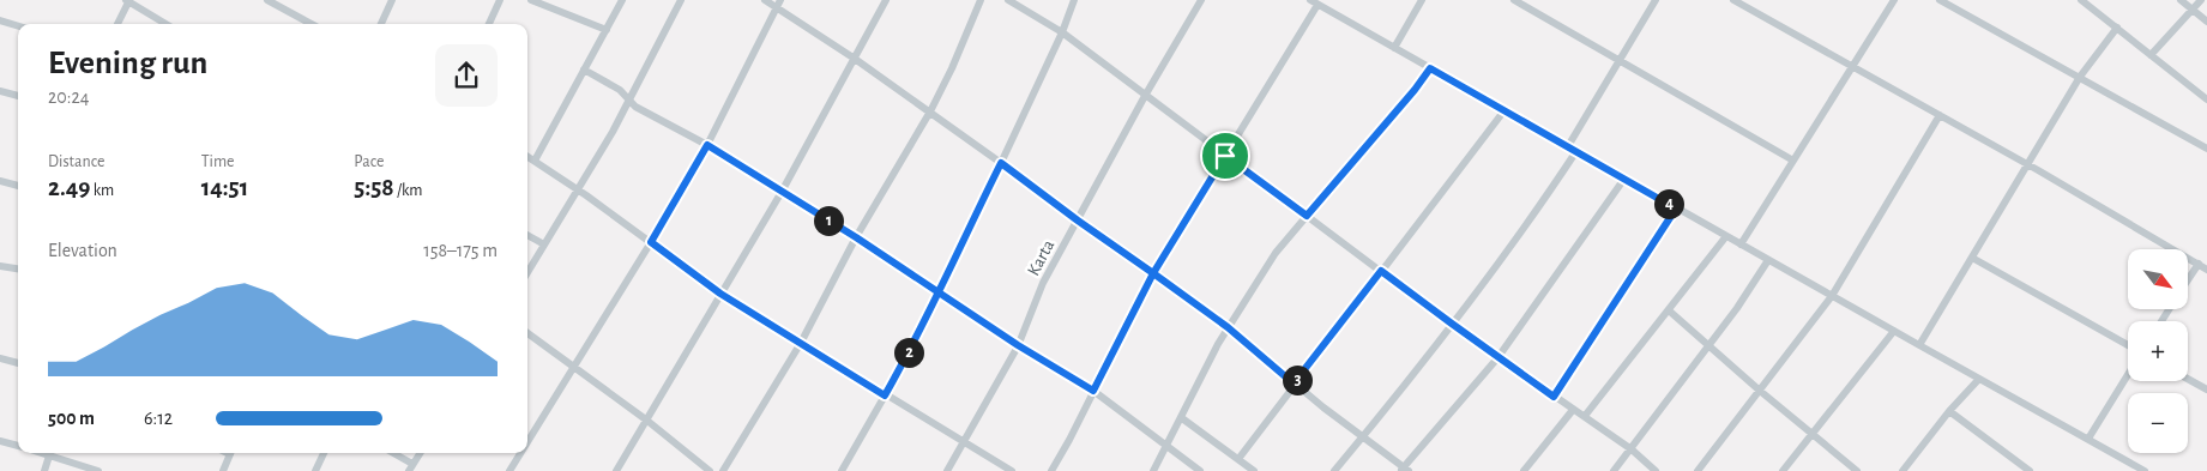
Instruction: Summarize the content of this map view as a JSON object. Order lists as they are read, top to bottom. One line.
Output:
{"streets":{"street":["Karta"]},"north":"bottom right","page":{"heading":["Evening run","20:24"],"stats":[["Distance","2.49 km"],["Time","14:51"],["Pace","5:58 /km"]],"pins":["4","1","2","3"],"chart":["Elevation","158–175 m"],"map_buttons":["+","−"],"list":[{"name":"500 m","note":"6:12"}]}}
